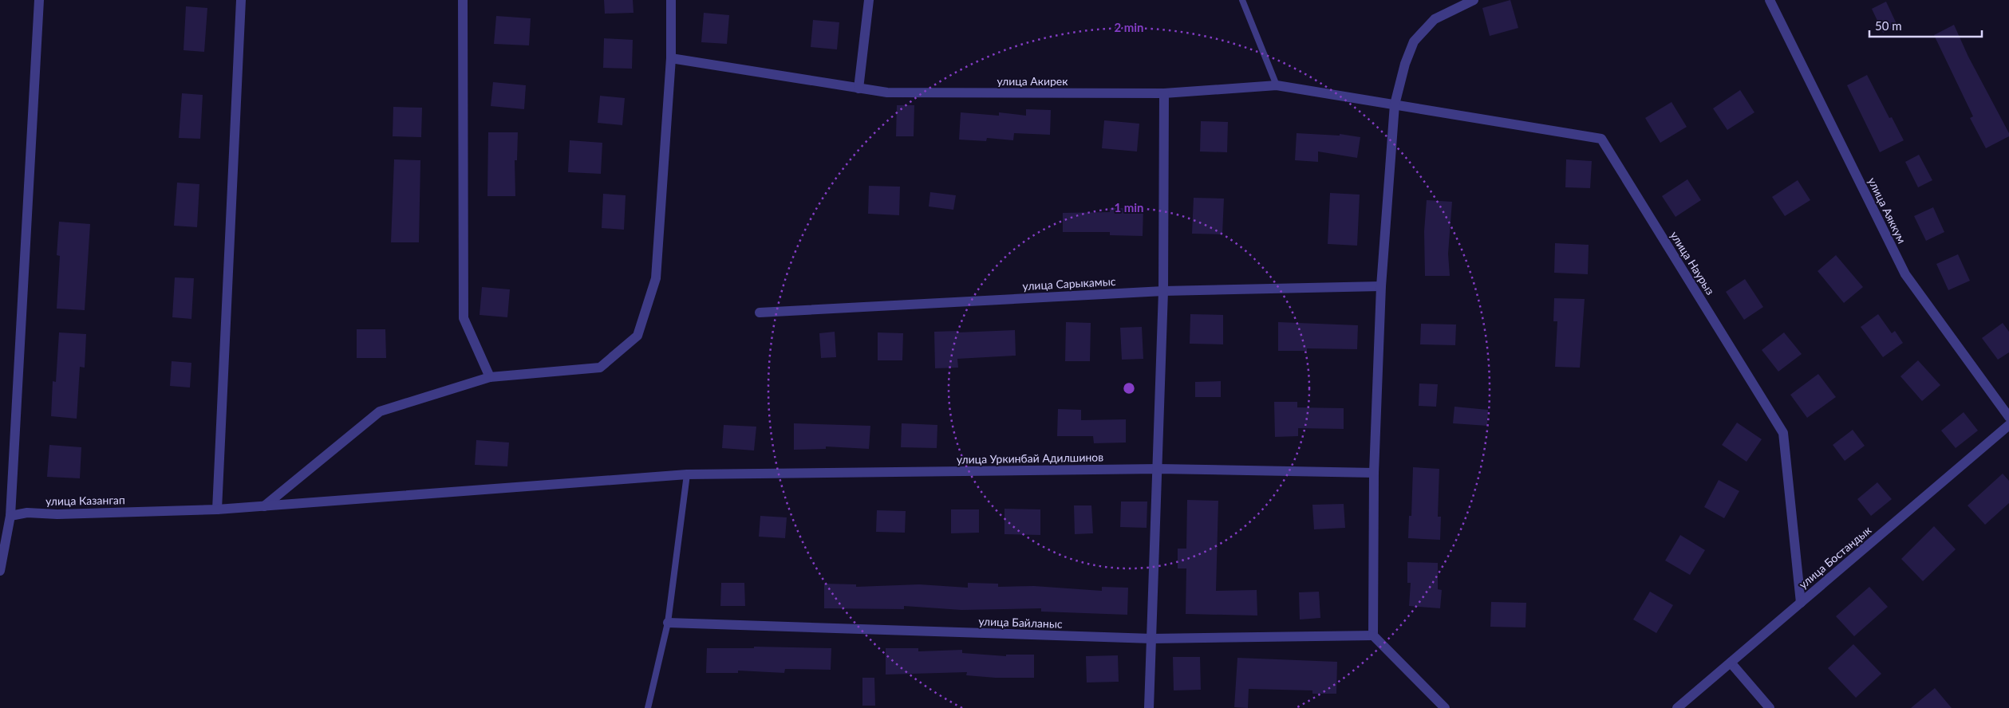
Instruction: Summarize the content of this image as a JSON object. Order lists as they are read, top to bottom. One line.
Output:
{"streets":{"street":["улица Акирек","улица Аяккум","улица Наурыз","улица Сарыкамыс","улица Уркинбай Адилшинов","улица Казангап","улица Бостандык","улица Байланыс"]},"crossings":[["улица Акирек","улица Наурыз"],["улица Наурыз","улица Бостандык"],["улица Уркинбай Адилшинов","улица Казангап"]],"scale_bar":"50 m","rings":["2 min","1 min"]}
